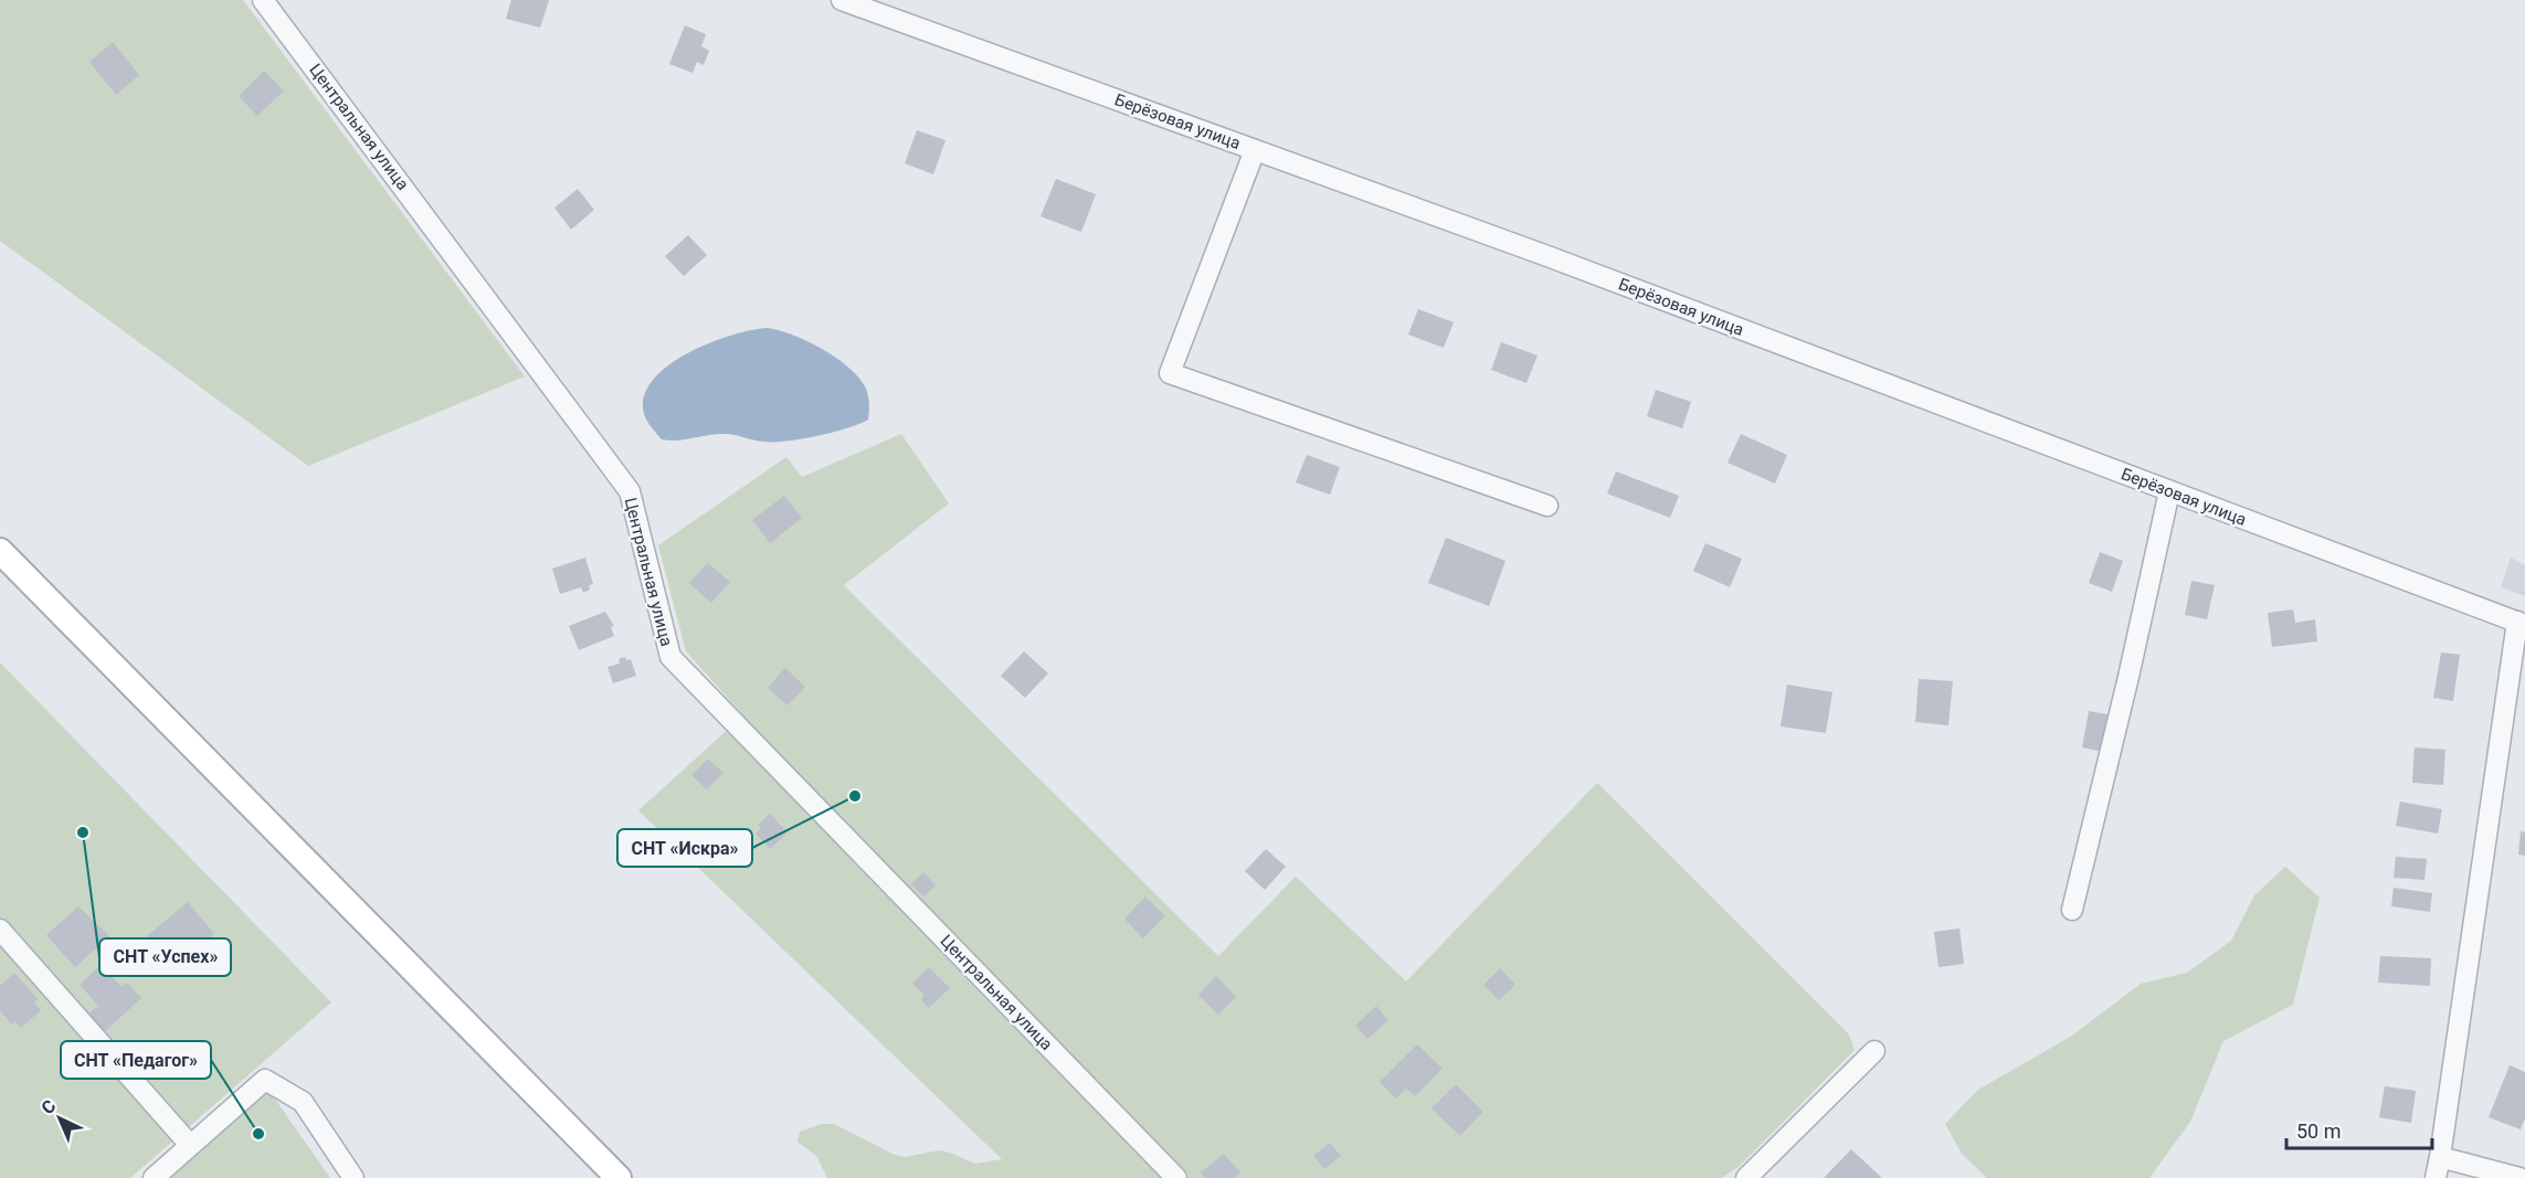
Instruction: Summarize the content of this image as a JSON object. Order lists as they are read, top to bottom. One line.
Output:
{"streets":{"street":["Берёзовая улица","Центральная улица"]},"places":["СНТ «Искра»","СНТ «Успех»","СНТ «Педагог»"],"scale_bar":"50 m","north":"top left"}
